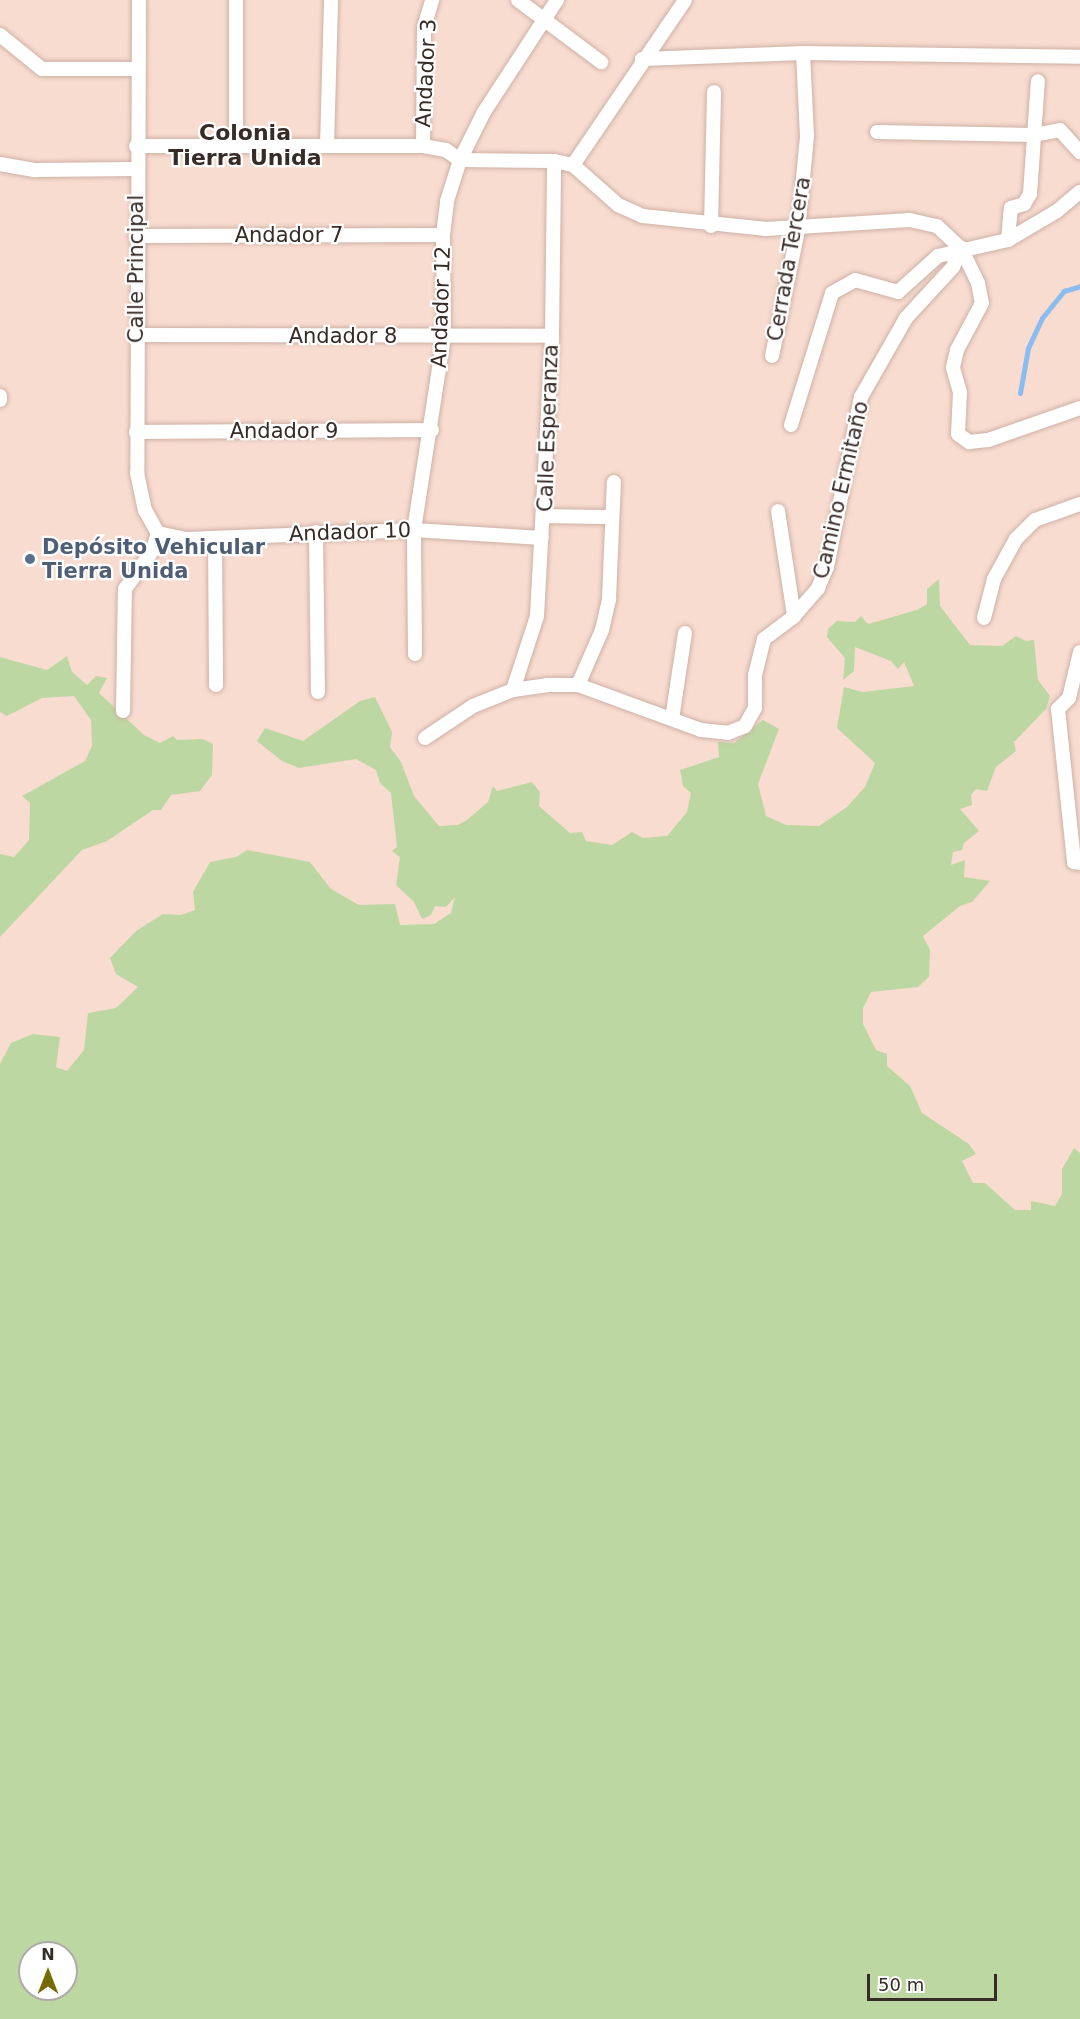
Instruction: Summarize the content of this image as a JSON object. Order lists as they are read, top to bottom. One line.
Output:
{"streets":{"street":["Andador 3","Andador 7","Cerrada Tercera","Calle Principal","Andador 12","Andador 8","Calle Esperanza","Andador 9","Camino Ermitaño","Andador 10"]},"crossings":[["Andador 7","Calle Principal"],["Andador 7","Andador 12"],["Cerrada Tercera","Camino Ermitaño"],["Calle Principal","Andador 8"],["Calle Principal","Andador 9"],["Calle Principal","Andador 10"],["Andador 12","Andador 8"],["Andador 12","Andador 9"],["Andador 12","Andador 10"],["Andador 8","Calle Esperanza"],["Calle Esperanza","Andador 10"]],"districts":["Colonia Tierra Unida"],"places":["Depósito Vehicular Tierra Unida"],"scale_bar":"50 m","north":"top"}
